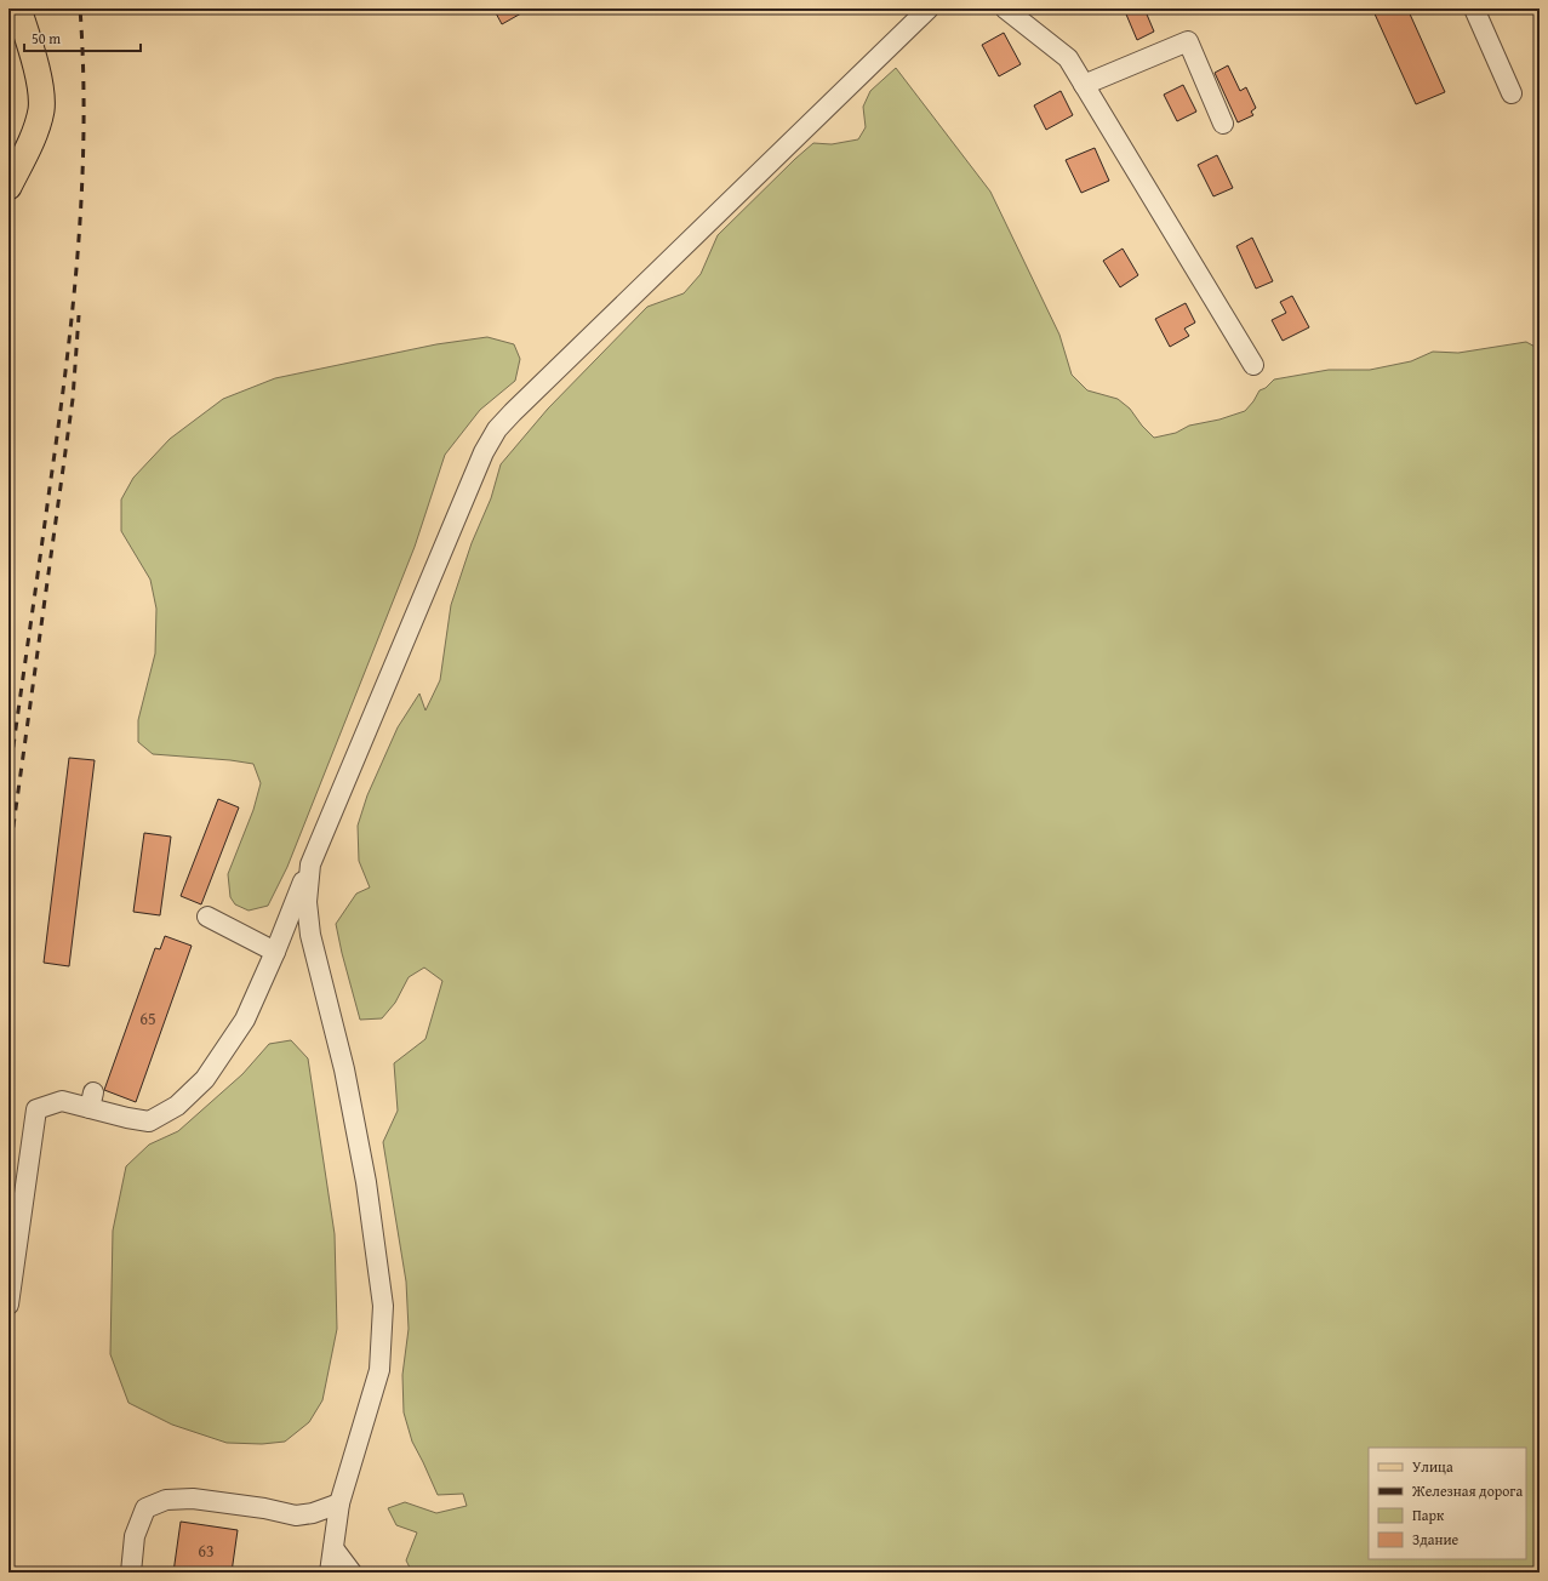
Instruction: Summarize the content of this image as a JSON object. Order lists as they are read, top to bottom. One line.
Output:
{"house_numbers":["65","63"],"legend":["Улица","Железная дорога","Парк","Здание"],"scale_bar":"50 m"}
